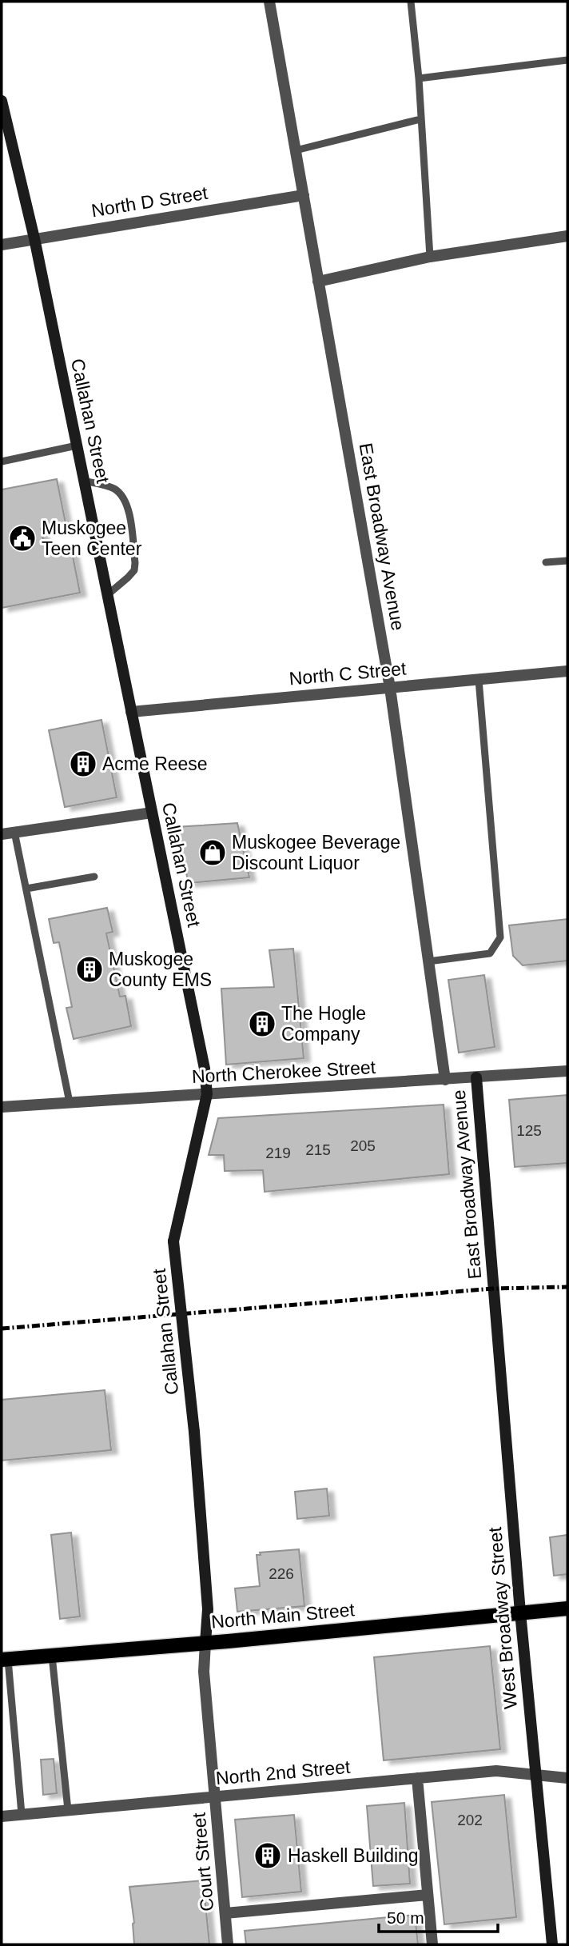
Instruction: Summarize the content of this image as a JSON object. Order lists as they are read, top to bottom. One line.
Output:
{"streets":{"main road":["North Main Street"],"street":["North D Street","Callahan Street","East Broadway Avenue","North C Street","North Cherokee Street","West Broadway Street","North 2nd Street","Court Street"]},"crossings":[["North D Street","Callahan Street"],["North D Street","East Broadway Avenue"],["Callahan Street","North C Street"],["Callahan Street","North Cherokee Street"],["Callahan Street","North Main Street"],["Callahan Street","Court Street"],["East Broadway Avenue","North C Street"],["East Broadway Avenue","North Cherokee Street"],["East Broadway Avenue","West Broadway Street"],["North Main Street","West Broadway Street"],["North Main Street","Court Street"],["West Broadway Street","North 2nd Street"],["North 2nd Street","Court Street"]],"places":{"public building":["Muskogee Teen Center"],"building":["Acme Reese","Muskogee County EMS","The Hogle Company","Haskell Building"],"shop":["Muskogee Beverage Discount Liquor"]},"house_numbers":["125","205","215","219","226","202"],"scale_bar":"50 m"}
